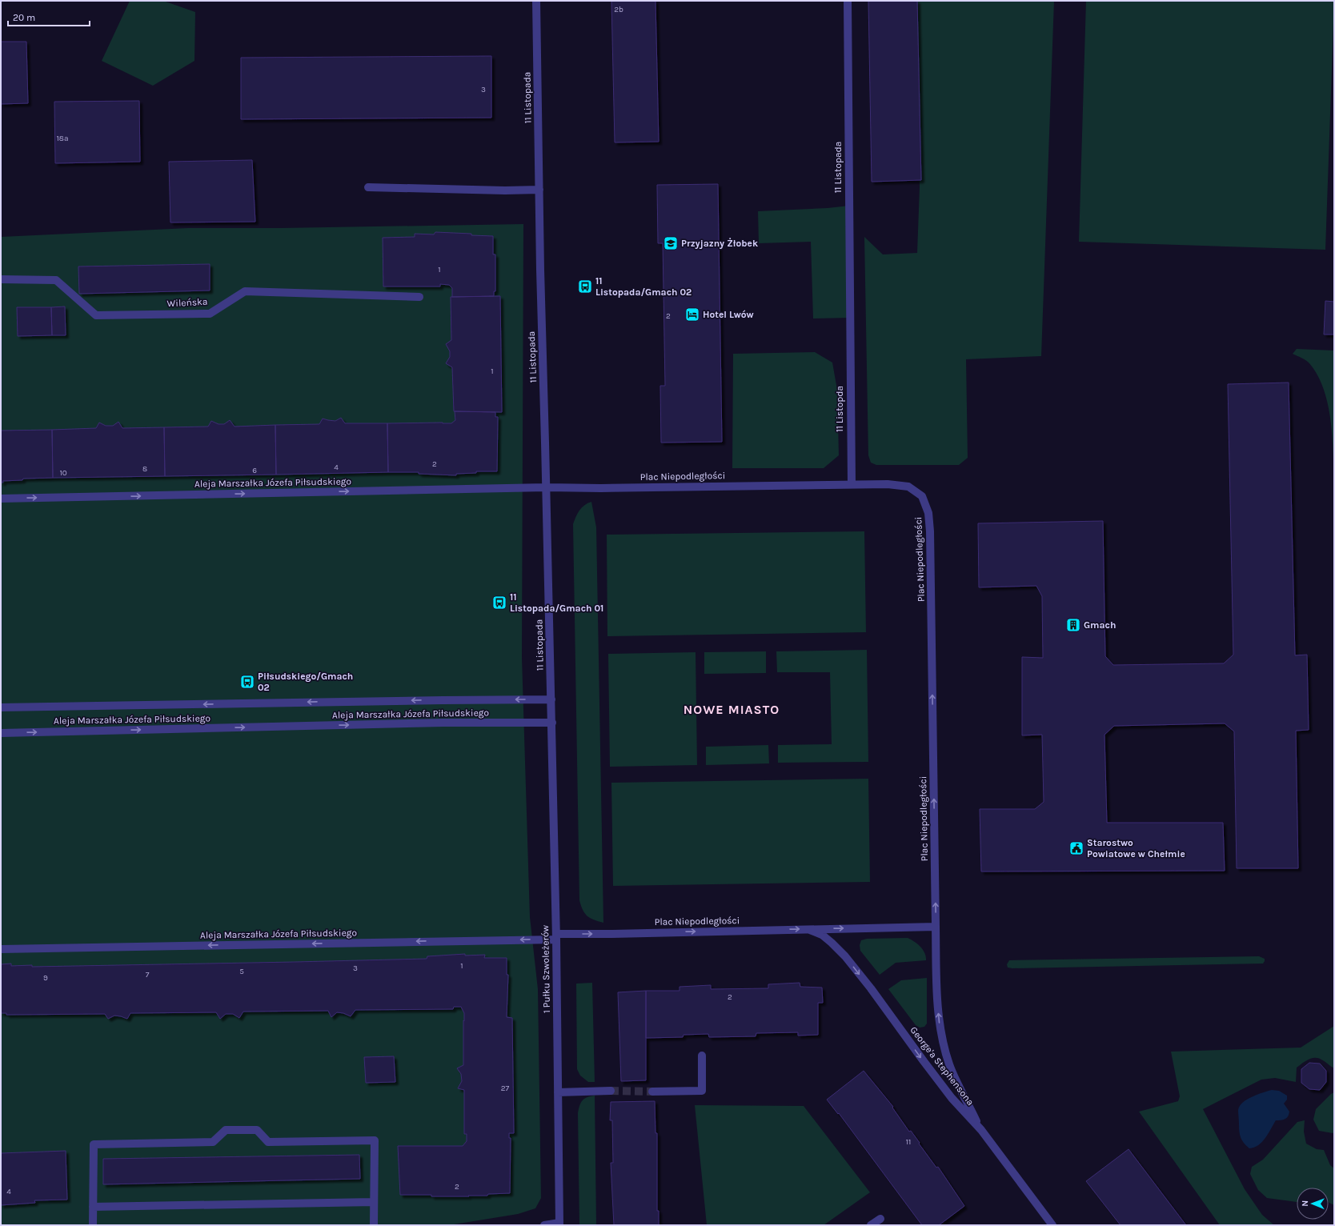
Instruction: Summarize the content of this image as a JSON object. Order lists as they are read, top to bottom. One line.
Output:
{"streets":{"street":["11 Listopada","Wileńska","11 Listopda","Plac Niepodległości","Aleja Marszałka Józefa Piłsudskiego","1 Pułku Szwoleżerów","George'a Stephensona"]},"crossings":[["11 Listopada","11 Listopda"],["11 Listopada","Plac Niepodległości"],["11 Listopada","Aleja Marszałka Józefa Piłsudskiego"],["11 Listopada","1 Pułku Szwoleżerów"],["11 Listopda","Plac Niepodległości"],["Plac Niepodległości","Aleja Marszałka Józefa Piłsudskiego"],["Plac Niepodległości","1 Pułku Szwoleżerów"],["Plac Niepodległości","George'a Stephensona"],["Aleja Marszałka Józefa Piłsudskiego","1 Pułku Szwoleżerów"]],"one_way":["George'a Stephensona"],"districts":["NOWE MIASTO"],"places":{"school or university":["Przyjazny Żłobek"],"bus stop":["11 Listopada/Gmach 02","11 Listopada/Gmach 01","Piłsudskiego/Gmach 02"],"hotel":["Hotel Lwów"],"building":["Gmach"],"public building":["Starostwo Powiatowe w Chełmie"]},"house_numbers":["2b","3","18a","1","2","1","2","4","8","6","10","1","3","5","7","9","2","27","11","2","4"],"scale_bar":"20 m","north":"left"}
